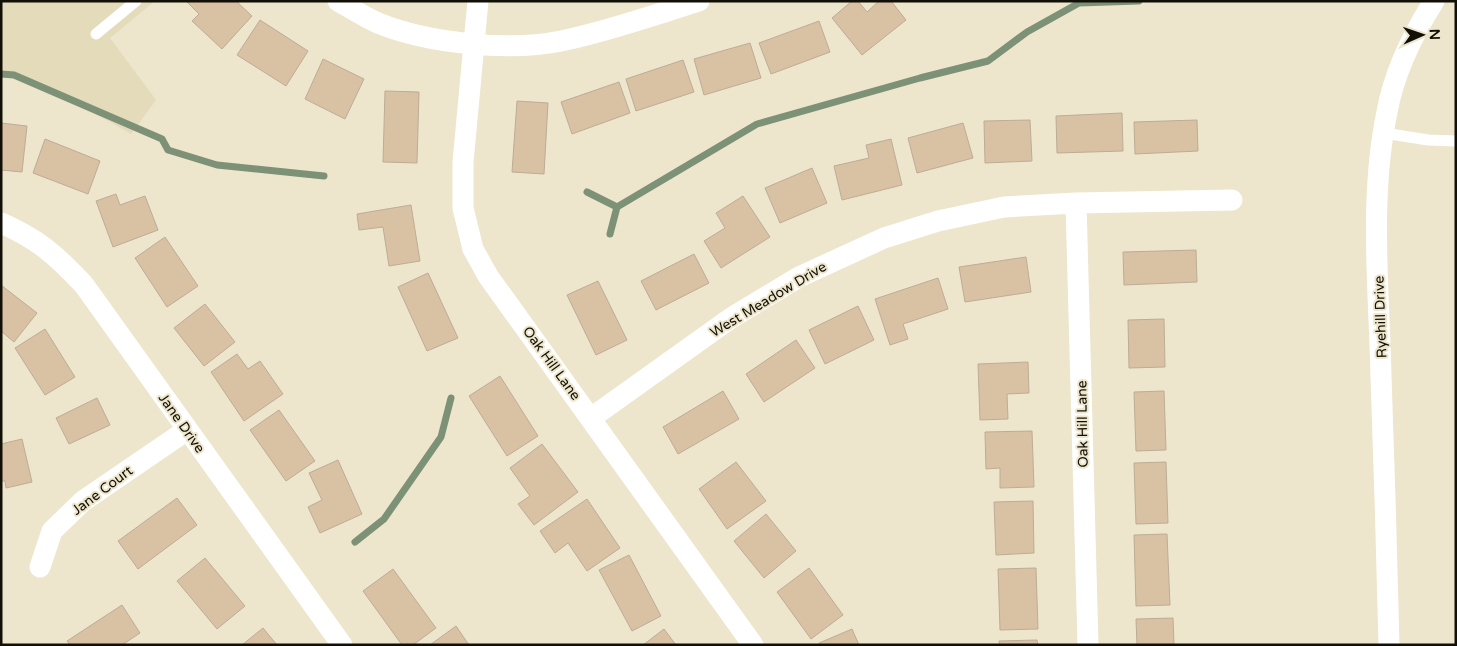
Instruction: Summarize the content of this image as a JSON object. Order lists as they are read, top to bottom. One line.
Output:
{"streets":{"street":["West Meadow Drive","Ryehill Drive","Oak Hill Lane","Jane Drive","Jane Court"]},"crossings":[["West Meadow Drive","Oak Hill Lane"],["Jane Drive","Jane Court"]],"north":"right"}
